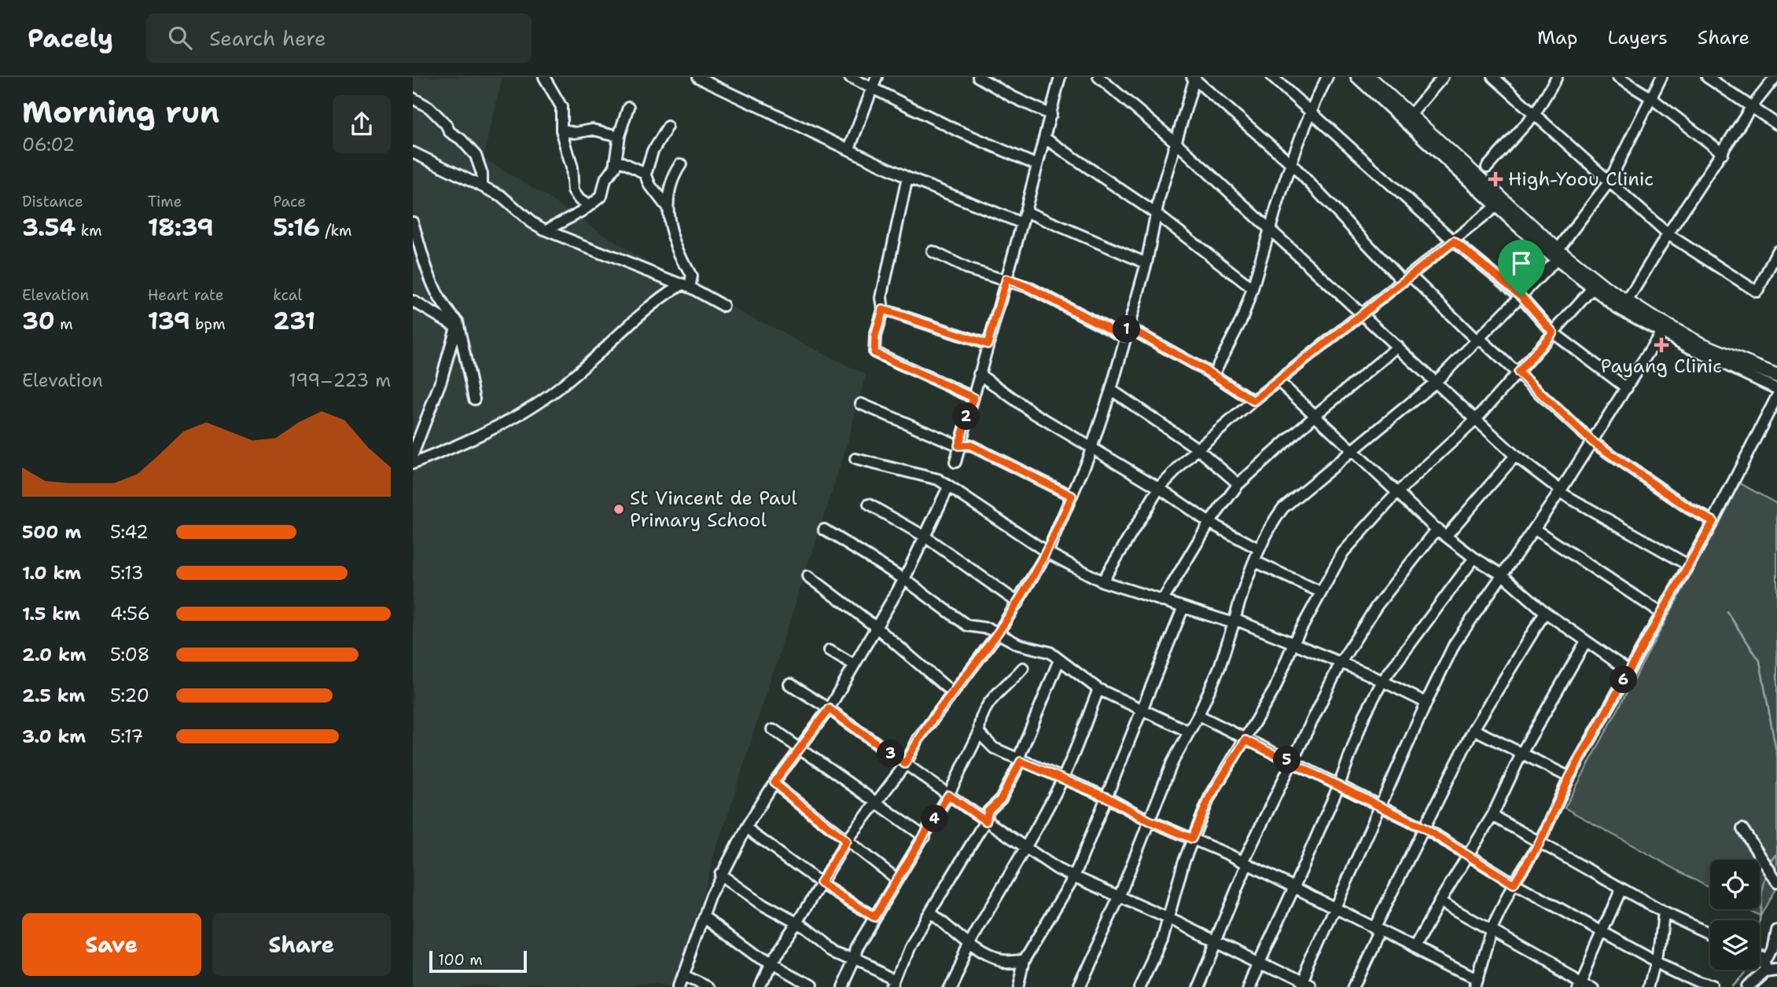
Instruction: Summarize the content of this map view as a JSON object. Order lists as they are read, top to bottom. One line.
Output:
{"places":{"health":["High-Yoou Clinic","Payang Clinic"],"other":["St Vincent de Paul Primary School"]},"scale_bar":"100 m","page":{"header":"Pacely","search":"Search here","nav":["Map","Layers","Share"],"heading":["Morning run","06:02"],"stats":[["Distance","3.54 km"],["Time","18:39"],["Pace","5:16 /km"],["Elevation","30 m"],["Heart rate","139 bpm"],["kcal","231"]],"pins":["1","2","6","3","5","4"],"chart":["Elevation","199–223 m"],"list":[{"name":"500 m","note":"5:42"},{"name":"1.0 km","note":"5:13"},{"name":"1.5 km","note":"4:56"},{"name":"2.0 km","note":"5:08"},{"name":"2.5 km","note":"5:20"},{"name":"3.0 km","note":"5:17"}],"buttons":["Save","Share"],"scale":"100 m"}}
